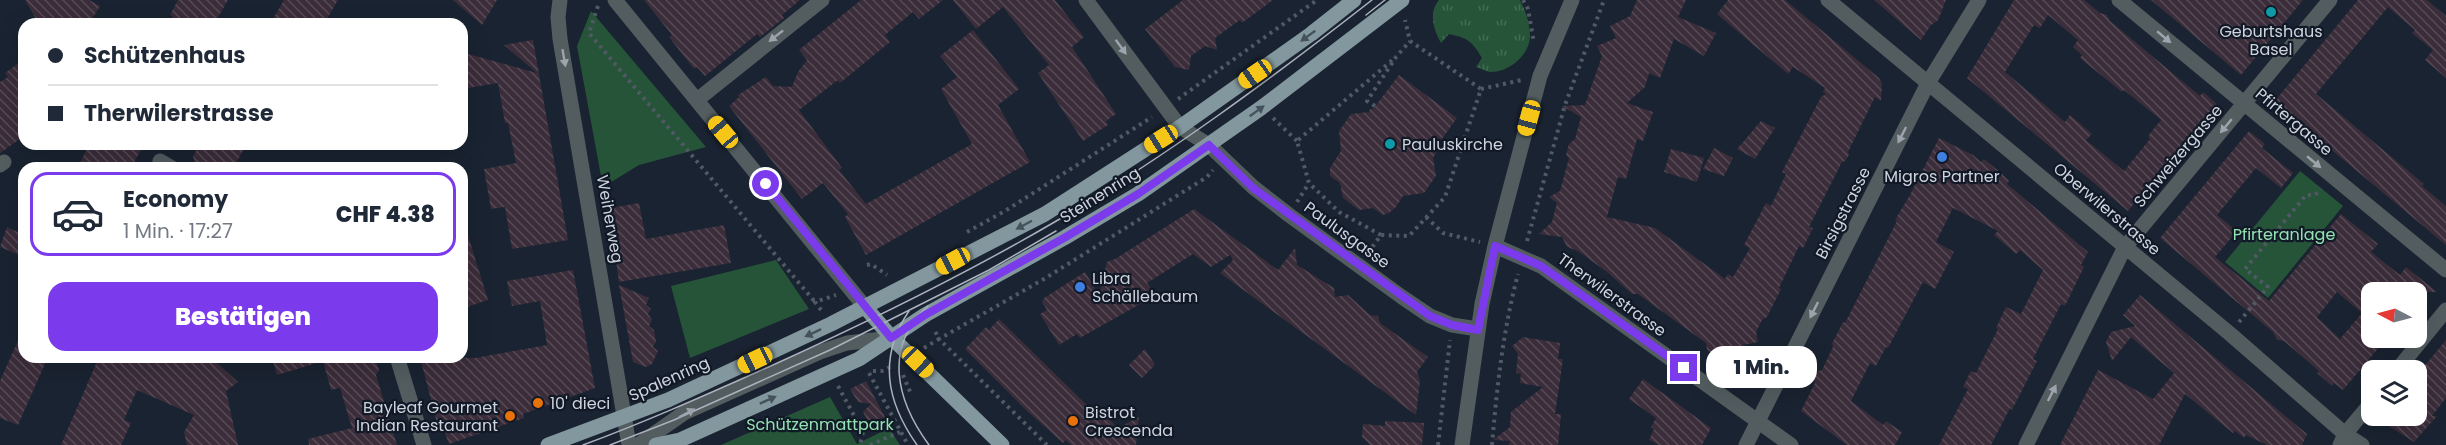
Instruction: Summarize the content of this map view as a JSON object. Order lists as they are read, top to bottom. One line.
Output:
{"streets":{"main road":["Steinenring","Spalenring"],"street":["Pfirtergasse","Schweizergasse","Oberwilerstrasse","Birsigstrasse","Weiherweg","Paulusgasse","Therwilerstrasse"]},"crossings":[["Pfirtergasse","Schweizergasse"],["Schweizergasse","Oberwilerstrasse"],["Steinenring","Paulusgasse"],["Steinenring","Spalenring"],["Oberwilerstrasse","Birsigstrasse"],["Birsigstrasse","Therwilerstrasse"],["Weiherweg","Spalenring"]],"one_way":["Pfirtergasse","Birsigstrasse","Weiherweg"],"parks":["Pfirteranlage","Schützenmattpark"],"places":["Geburtshaus Basel","Pauluskirche","Migros Partner","Libra Schällebaum","10' dieci","Bayleaf Gourmet Indian Restaurant","Bistrot Crescenda"],"north":"left","page":{"banner":["Schützenhaus","Therwilerstrasse"],"list":[{"name":"Economy","note":"1 Min. · 17:27","value":"CHF 4.38"}],"buttons":"Bestätigen","bubble":"1 Min."}}
